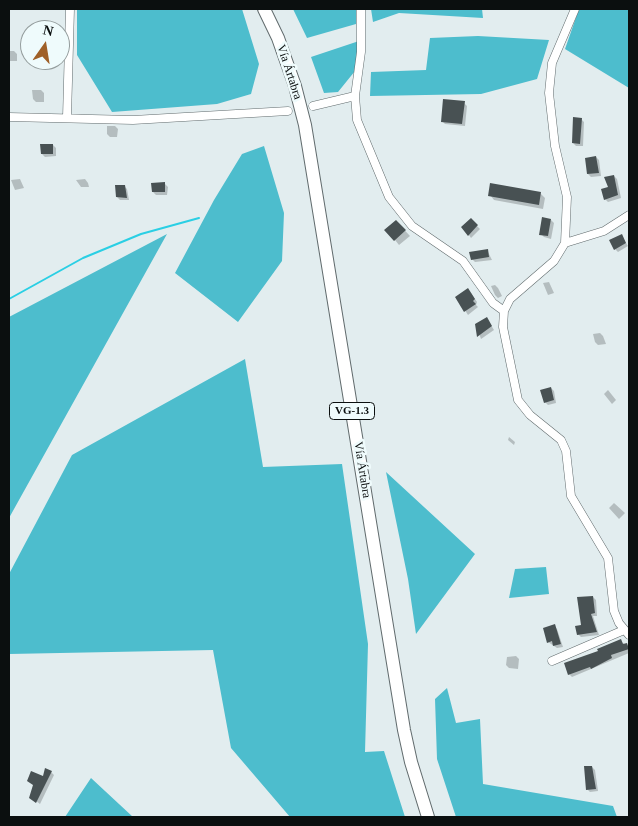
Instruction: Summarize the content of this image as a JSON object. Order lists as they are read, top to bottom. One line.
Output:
{"streets":{"highway":["Vía Ártabra","VG-1.3"]},"north":"top"}
